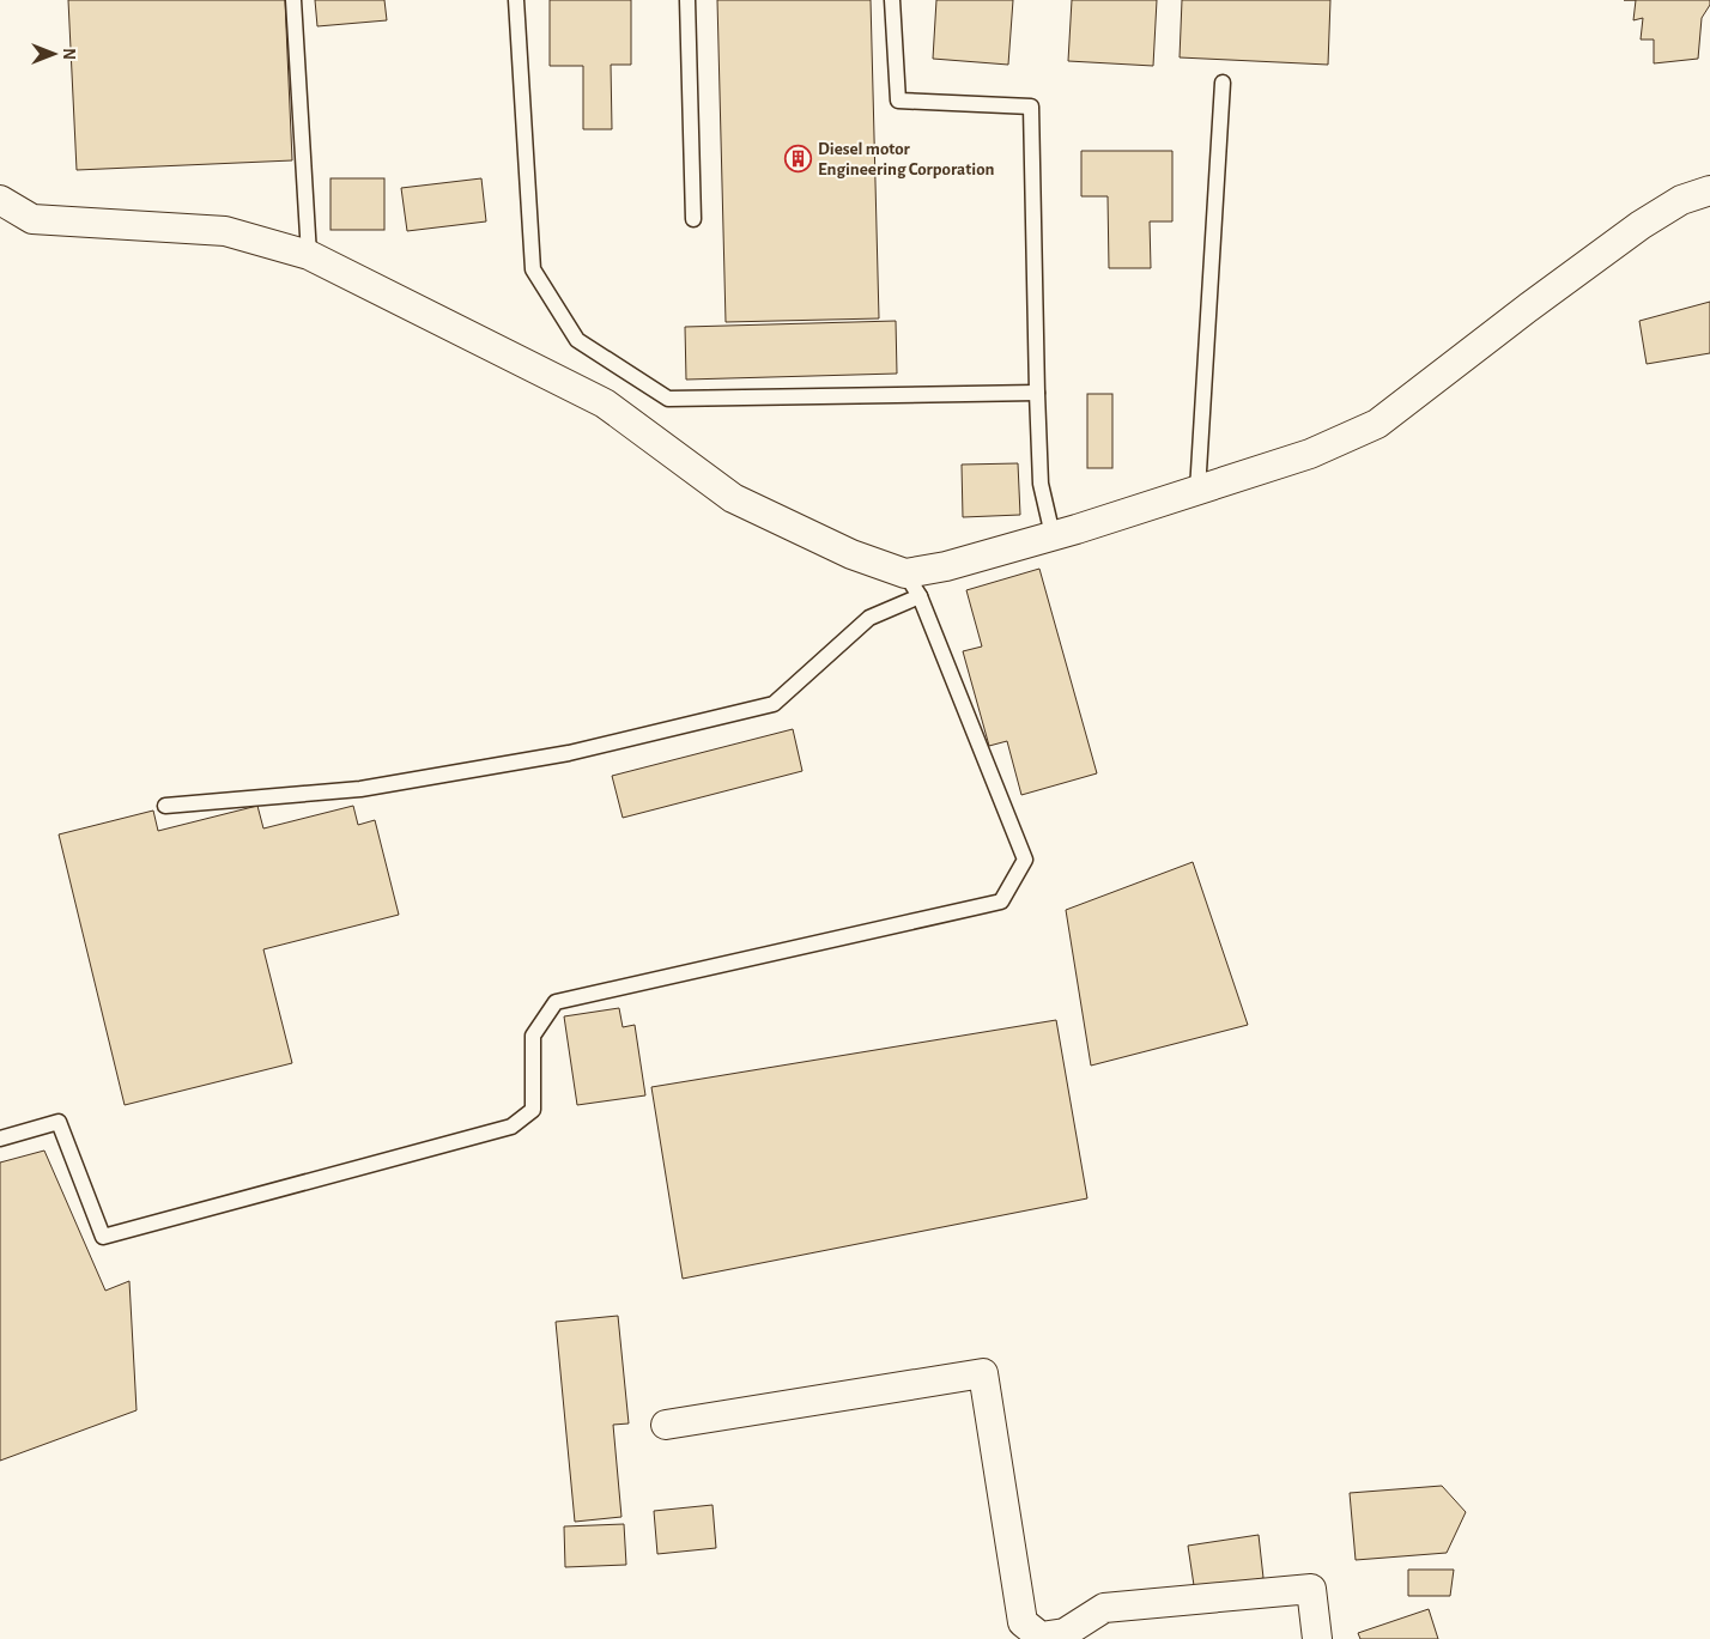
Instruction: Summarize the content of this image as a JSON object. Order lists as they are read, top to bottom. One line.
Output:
{"places":{"building":["Diesel motor Engineering Corporation"]},"north":"right"}
